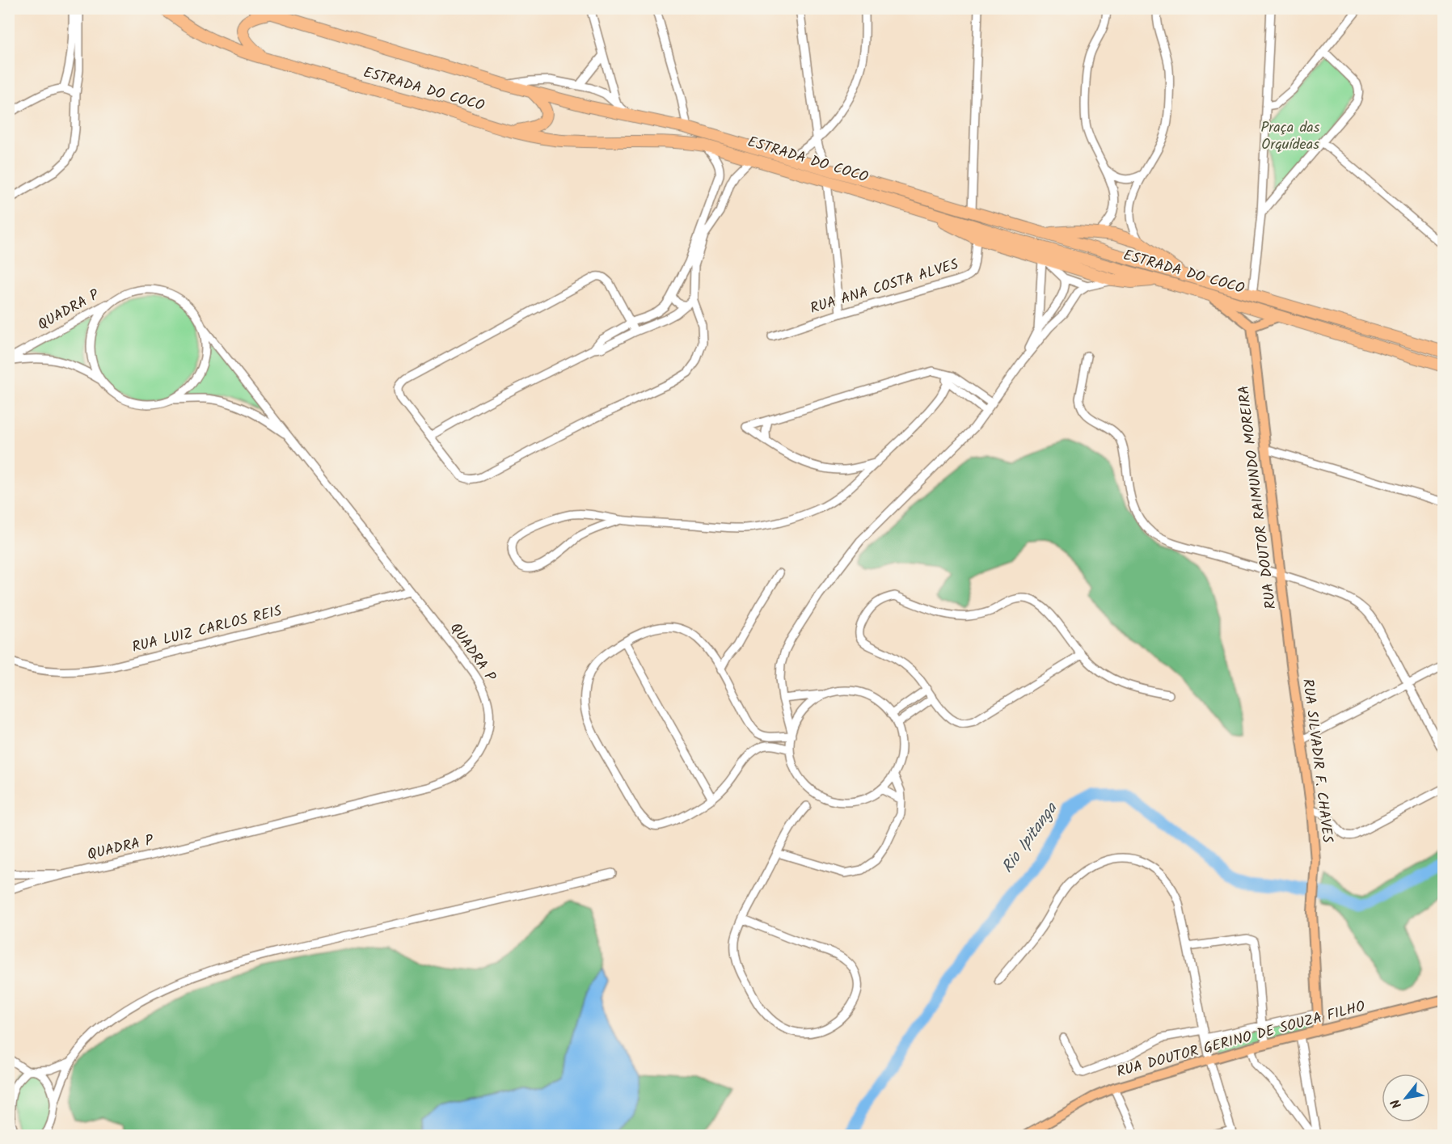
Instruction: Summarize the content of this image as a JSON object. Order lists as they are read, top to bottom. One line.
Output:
{"streets":{"highway":["ESTRADA DO COCO"],"main road":["RUA DOUTOR RAIMUNDO MOREIRA","RUA SILVADIR F. CHAVES","RUA DOUTOR GERINO DE SOUZA FILHO"],"street":["RUA ANA COSTA ALVES","QUADRA P","RUA LUIZ CARLOS REIS"]},"crossings":[["QUADRA P","RUA LUIZ CARLOS REIS"],["RUA DOUTOR RAIMUNDO MOREIRA","RUA SILVADIR F. CHAVES"],["RUA SILVADIR F. CHAVES","RUA DOUTOR GERINO DE SOUZA FILHO"]],"water":["Rio Ipitanga"],"parks":["Praça das Orquídeas"],"north":"bottom left"}
